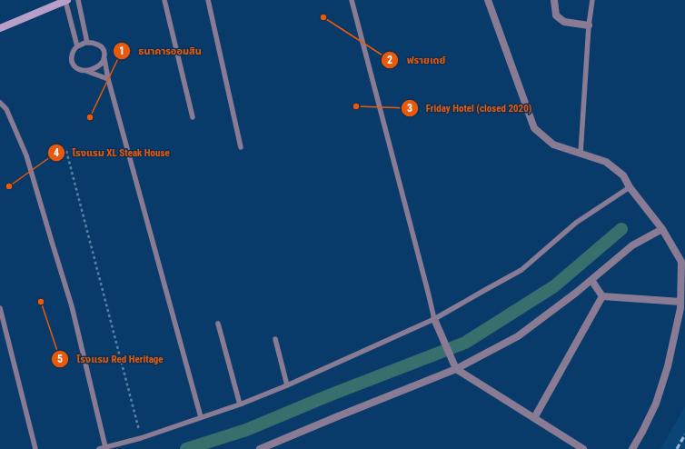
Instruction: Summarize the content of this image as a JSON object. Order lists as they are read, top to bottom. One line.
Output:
{"places":["ฟรายเดย์","Friday Hotel (closed 2020)","ธนาคารออมสิน","โรงแรม XL Steak House","โรงแรม Red Heritage"]}
